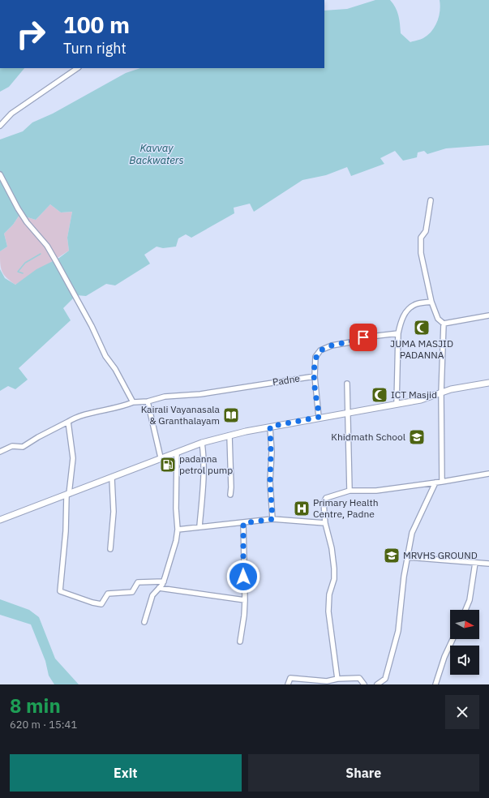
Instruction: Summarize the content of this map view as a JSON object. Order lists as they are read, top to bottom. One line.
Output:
{"streets":{"street":["Padne"]},"water":["Kavvay Backwaters"],"places":{"mosque":["JUMA MASJID PADANNA","ICT Masjid"],"library":["Kairali Vayanasala & Granthalayam"],"school or university":["Khidmath School","MRVHS GROUND"],"fuel station":["padanna petrol pump"],"hospital":["Primary Health Centre, Padne"]},"north":"right","page":{"turn":["100 m","Turn right"],"heading":["8 min","620 m · 15:41"],"buttons":["Exit","Share"]}}
